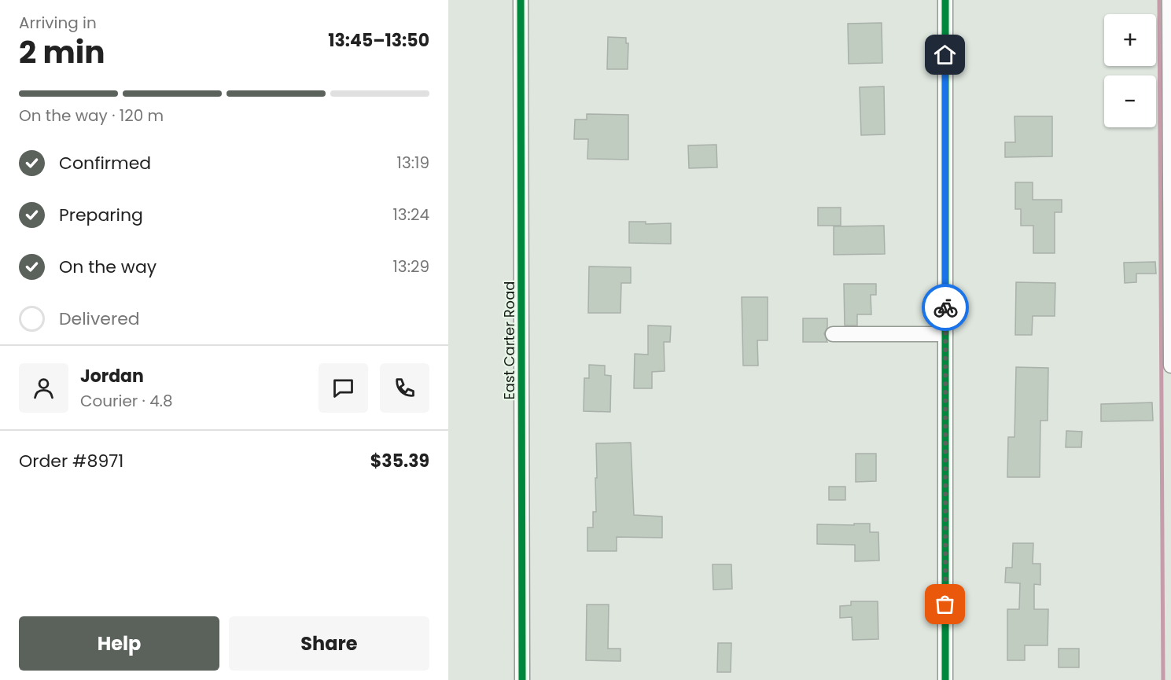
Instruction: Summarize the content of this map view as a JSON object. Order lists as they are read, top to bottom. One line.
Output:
{"streets":{"street":["East Carter Road"]},"page":{"heading":["2 min","Arriving in","13:45–13:50"],"panel":["Jordan","Courier · 4.8","Order #8971","$35.39"],"map_buttons":["+","−"],"bar":"On the way · 120 m","list":[["Confirmed","13:19"],["Preparing","13:24"],["On the way","13:29"],"Delivered"],"buttons":["Help","Share"]}}
